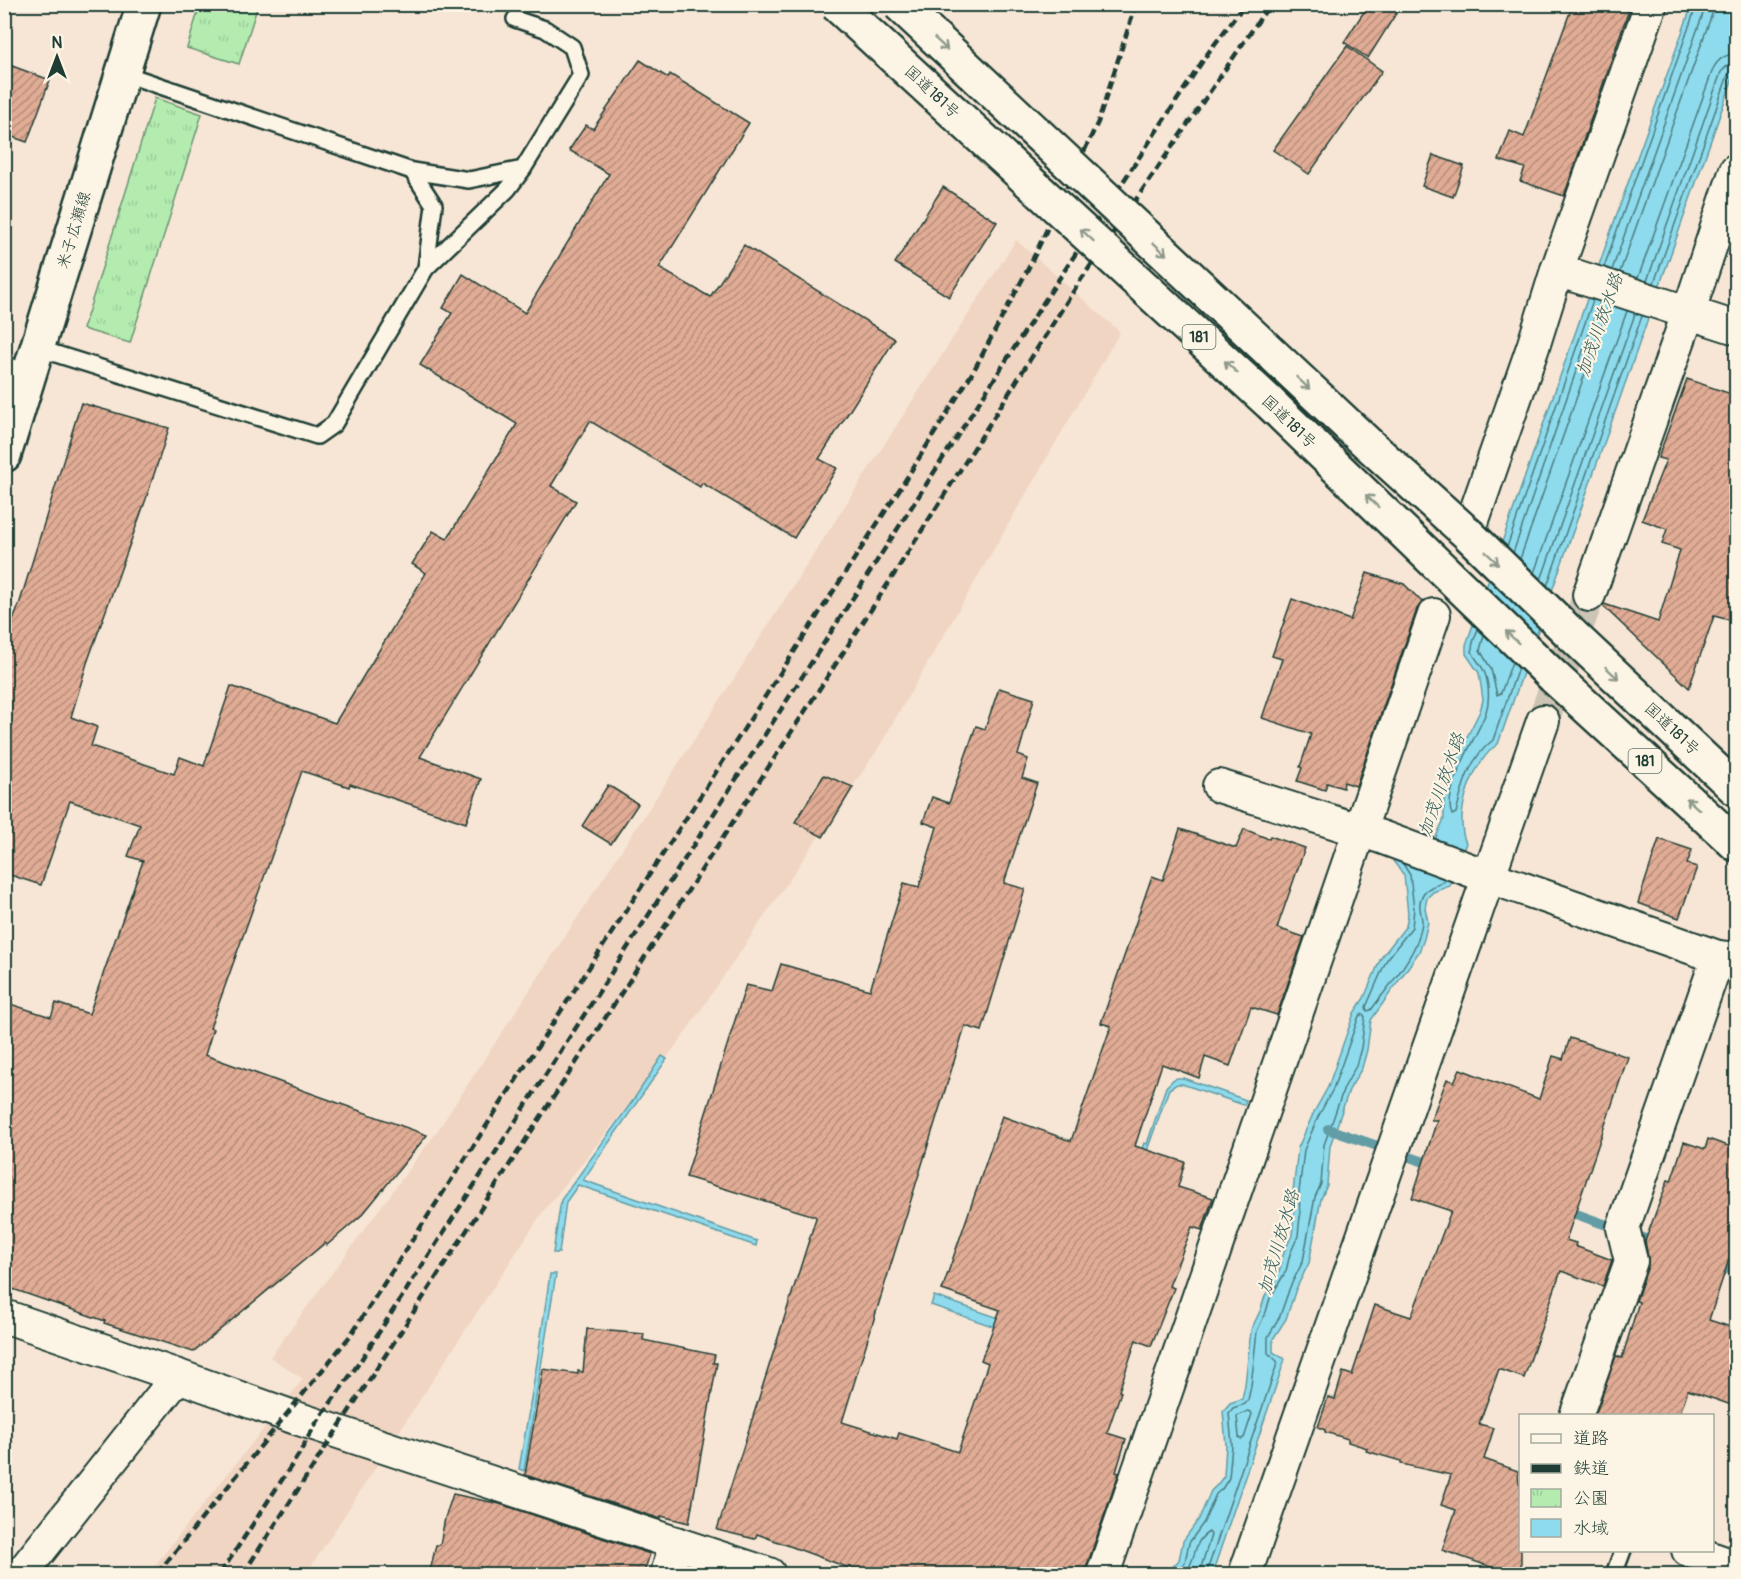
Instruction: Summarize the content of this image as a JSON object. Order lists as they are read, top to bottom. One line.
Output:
{"streets":{"main road":["国道181号","米子広瀬線","181"]},"water":["加茂川放水路"],"legend":["道路","鉄道","公園","水域"],"north":"top"}
